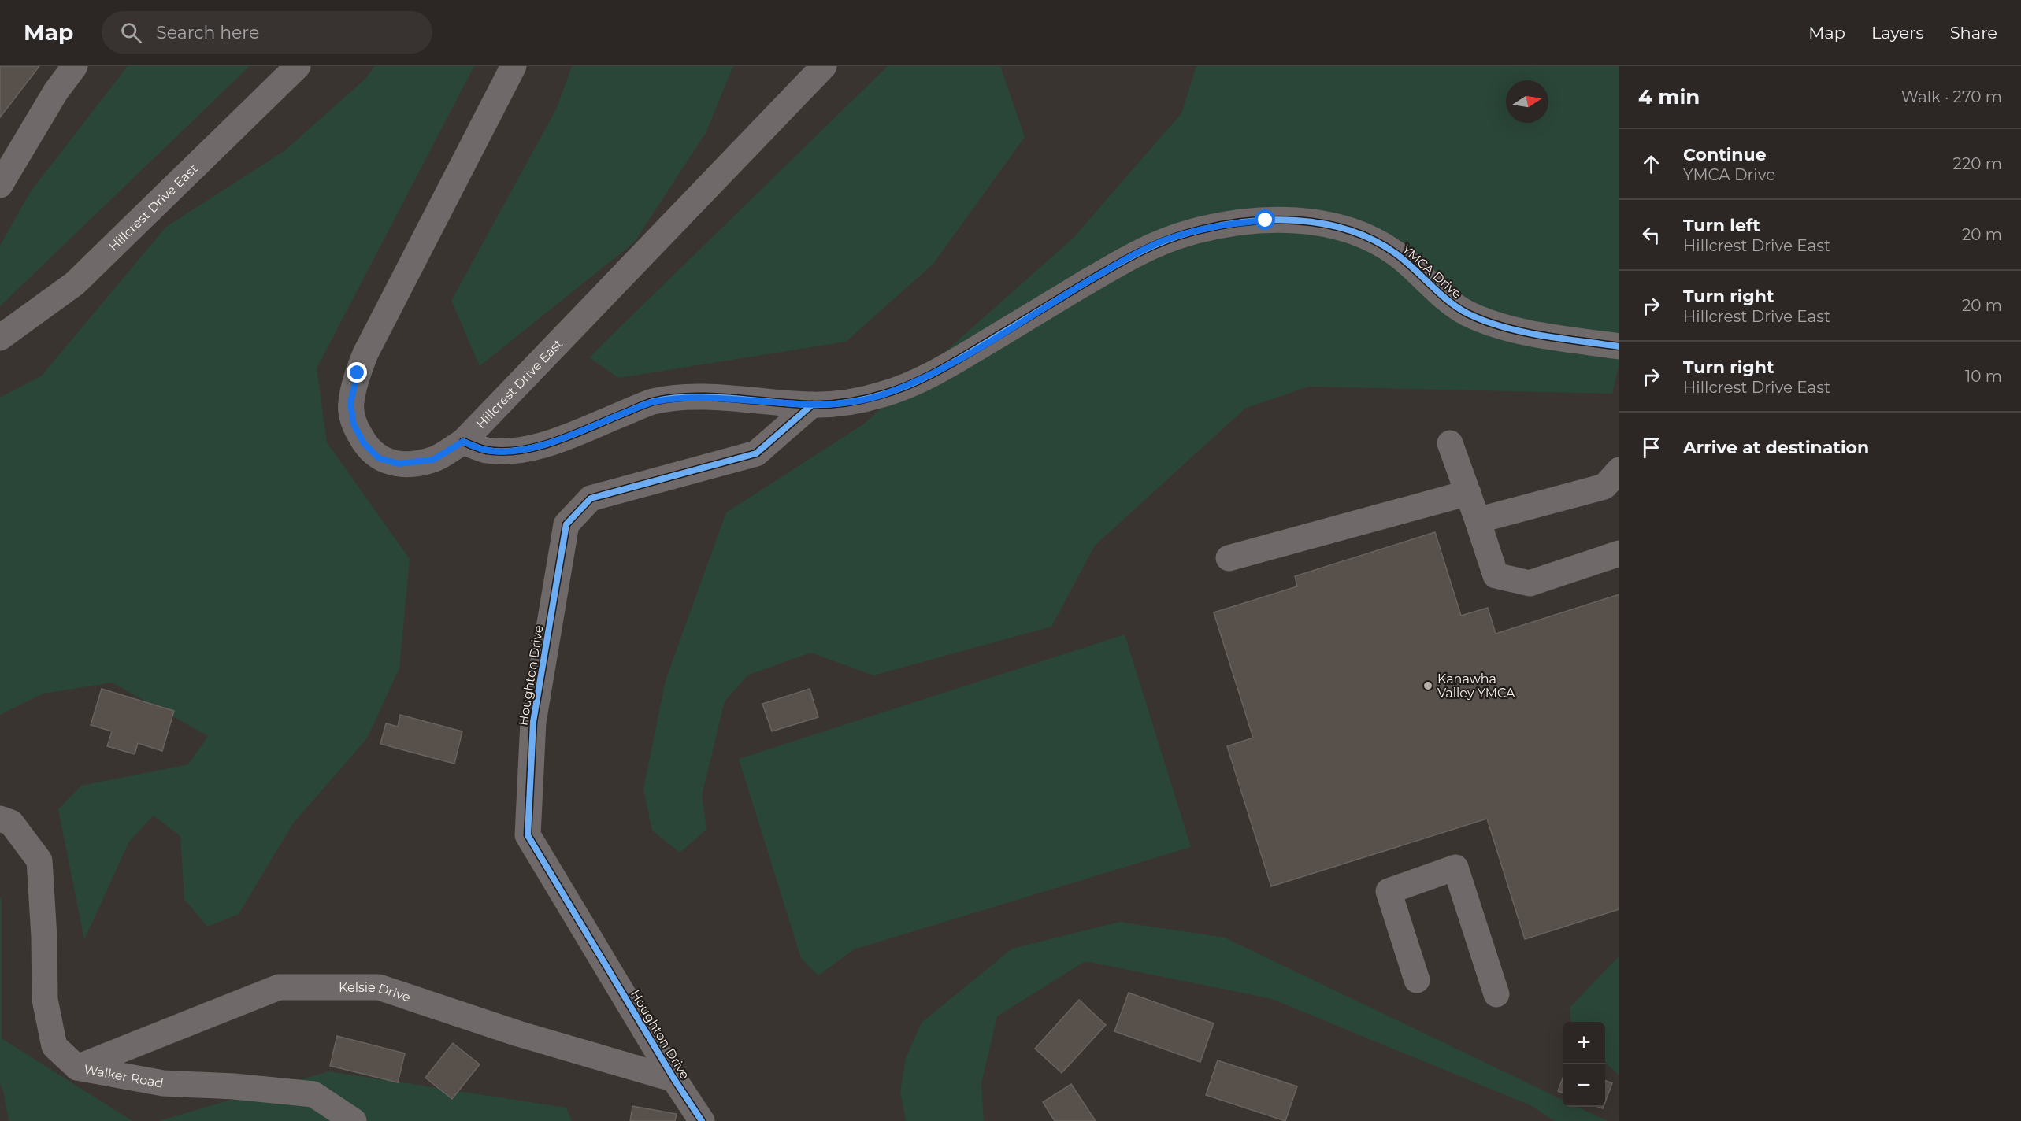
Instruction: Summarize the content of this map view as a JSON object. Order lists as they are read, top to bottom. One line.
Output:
{"streets":{"street":["Hillcrest Drive East","YMCA Drive","Houghton Drive","Kelsie Drive","Walker Road"]},"crossings":[["Hillcrest Drive East","YMCA Drive"],["YMCA Drive","Houghton Drive"],["Houghton Drive","Kelsie Drive"],["Kelsie Drive","Walker Road"]],"places":["Kanawha Valley YMCA"],"north":"right","page":{"header":"Map","search":"Search here","nav":["Map","Layers","Share"],"heading":["4 min","Walk · 270 m"],"list":[["Continue","YMCA Drive","220 m"],["Turn left","Hillcrest Drive East","20 m"],["Turn right","Hillcrest Drive East","20 m"],["Turn right","Hillcrest Drive East","10 m"],"Arrive at destination"],"map_buttons":["+","−"]}}
